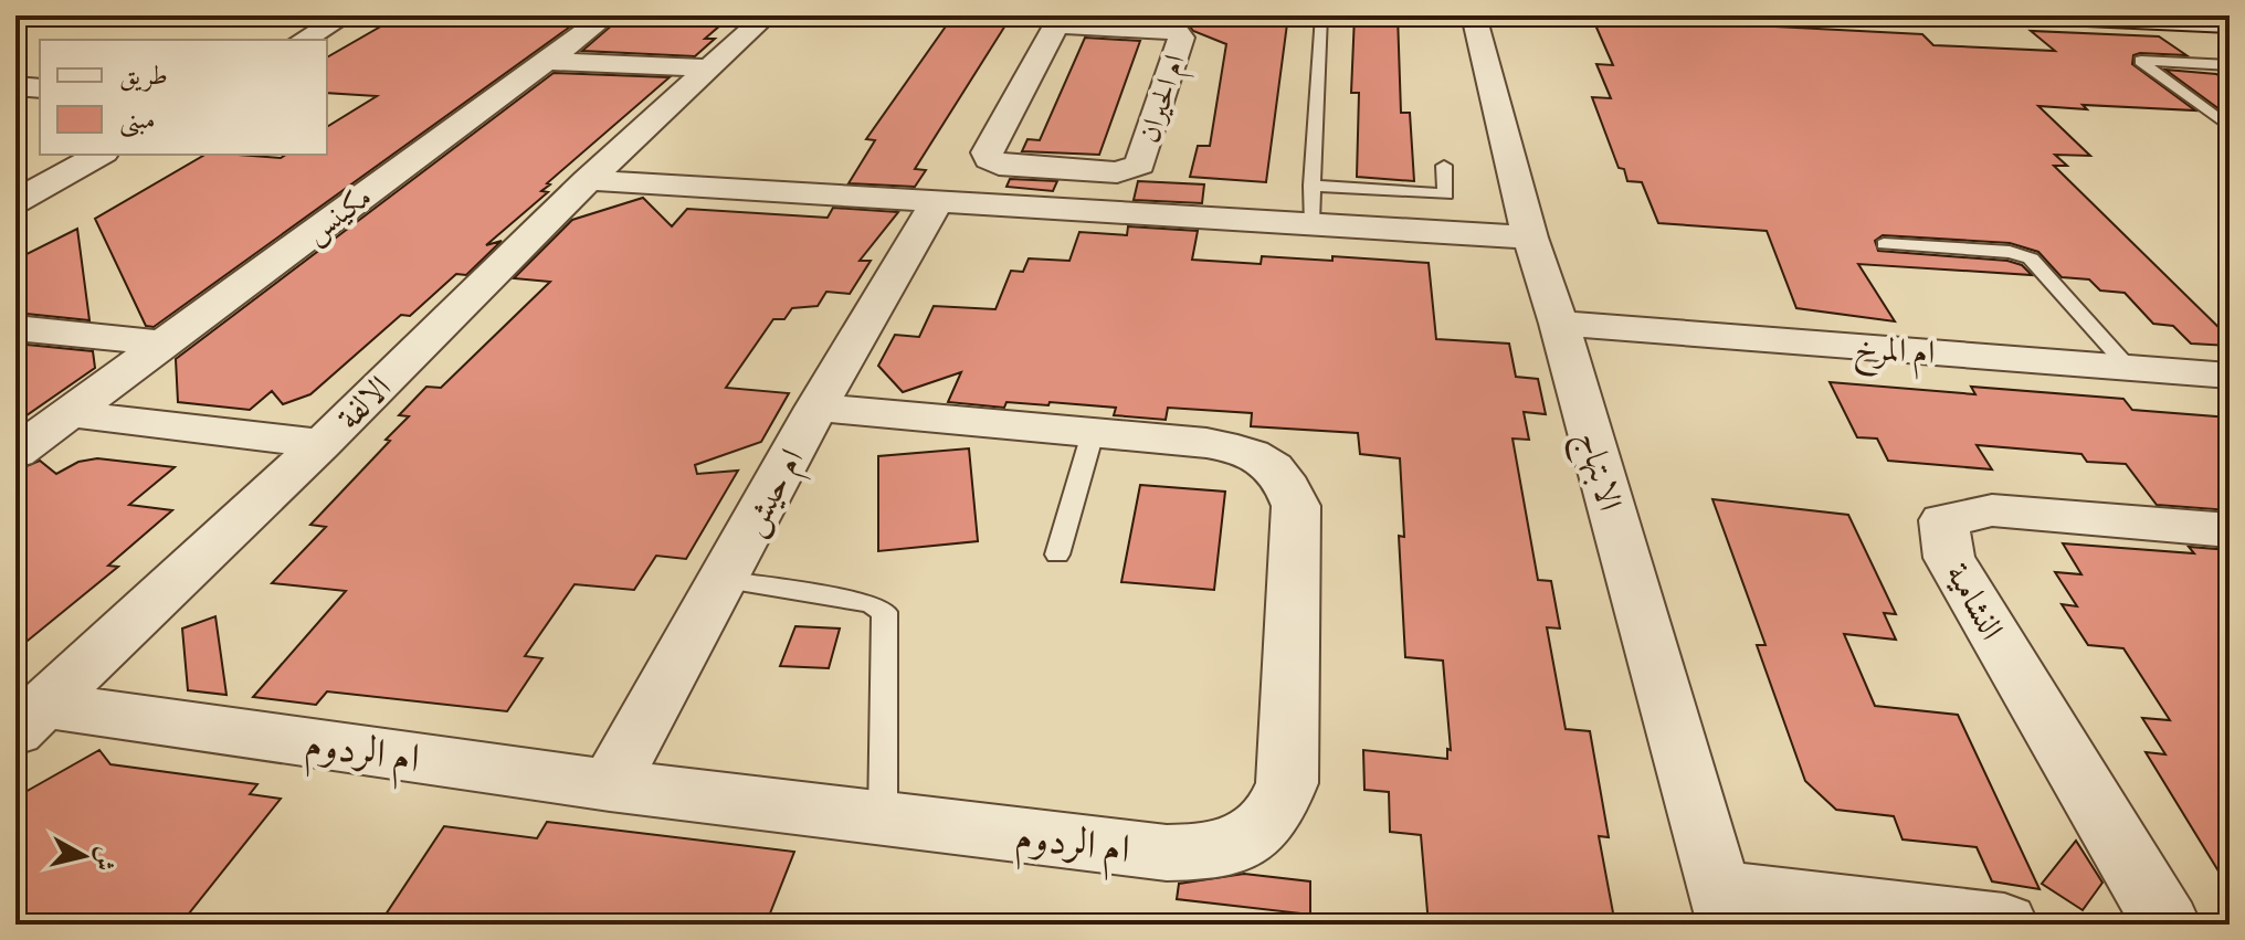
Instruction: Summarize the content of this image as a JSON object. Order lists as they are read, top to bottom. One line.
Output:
{"streets":{"street":["ام الحيران","مكينس","ام المرخ","الالفة","الابتهاج","ام حيش","النشامية","ام الردوم"]},"crossings":[["ام المرخ","الابتهاج"],["الالفة","ام الردوم"],["ام حيش","ام الردوم"]],"legend":["طريق","مبنى"],"north":"right"}
